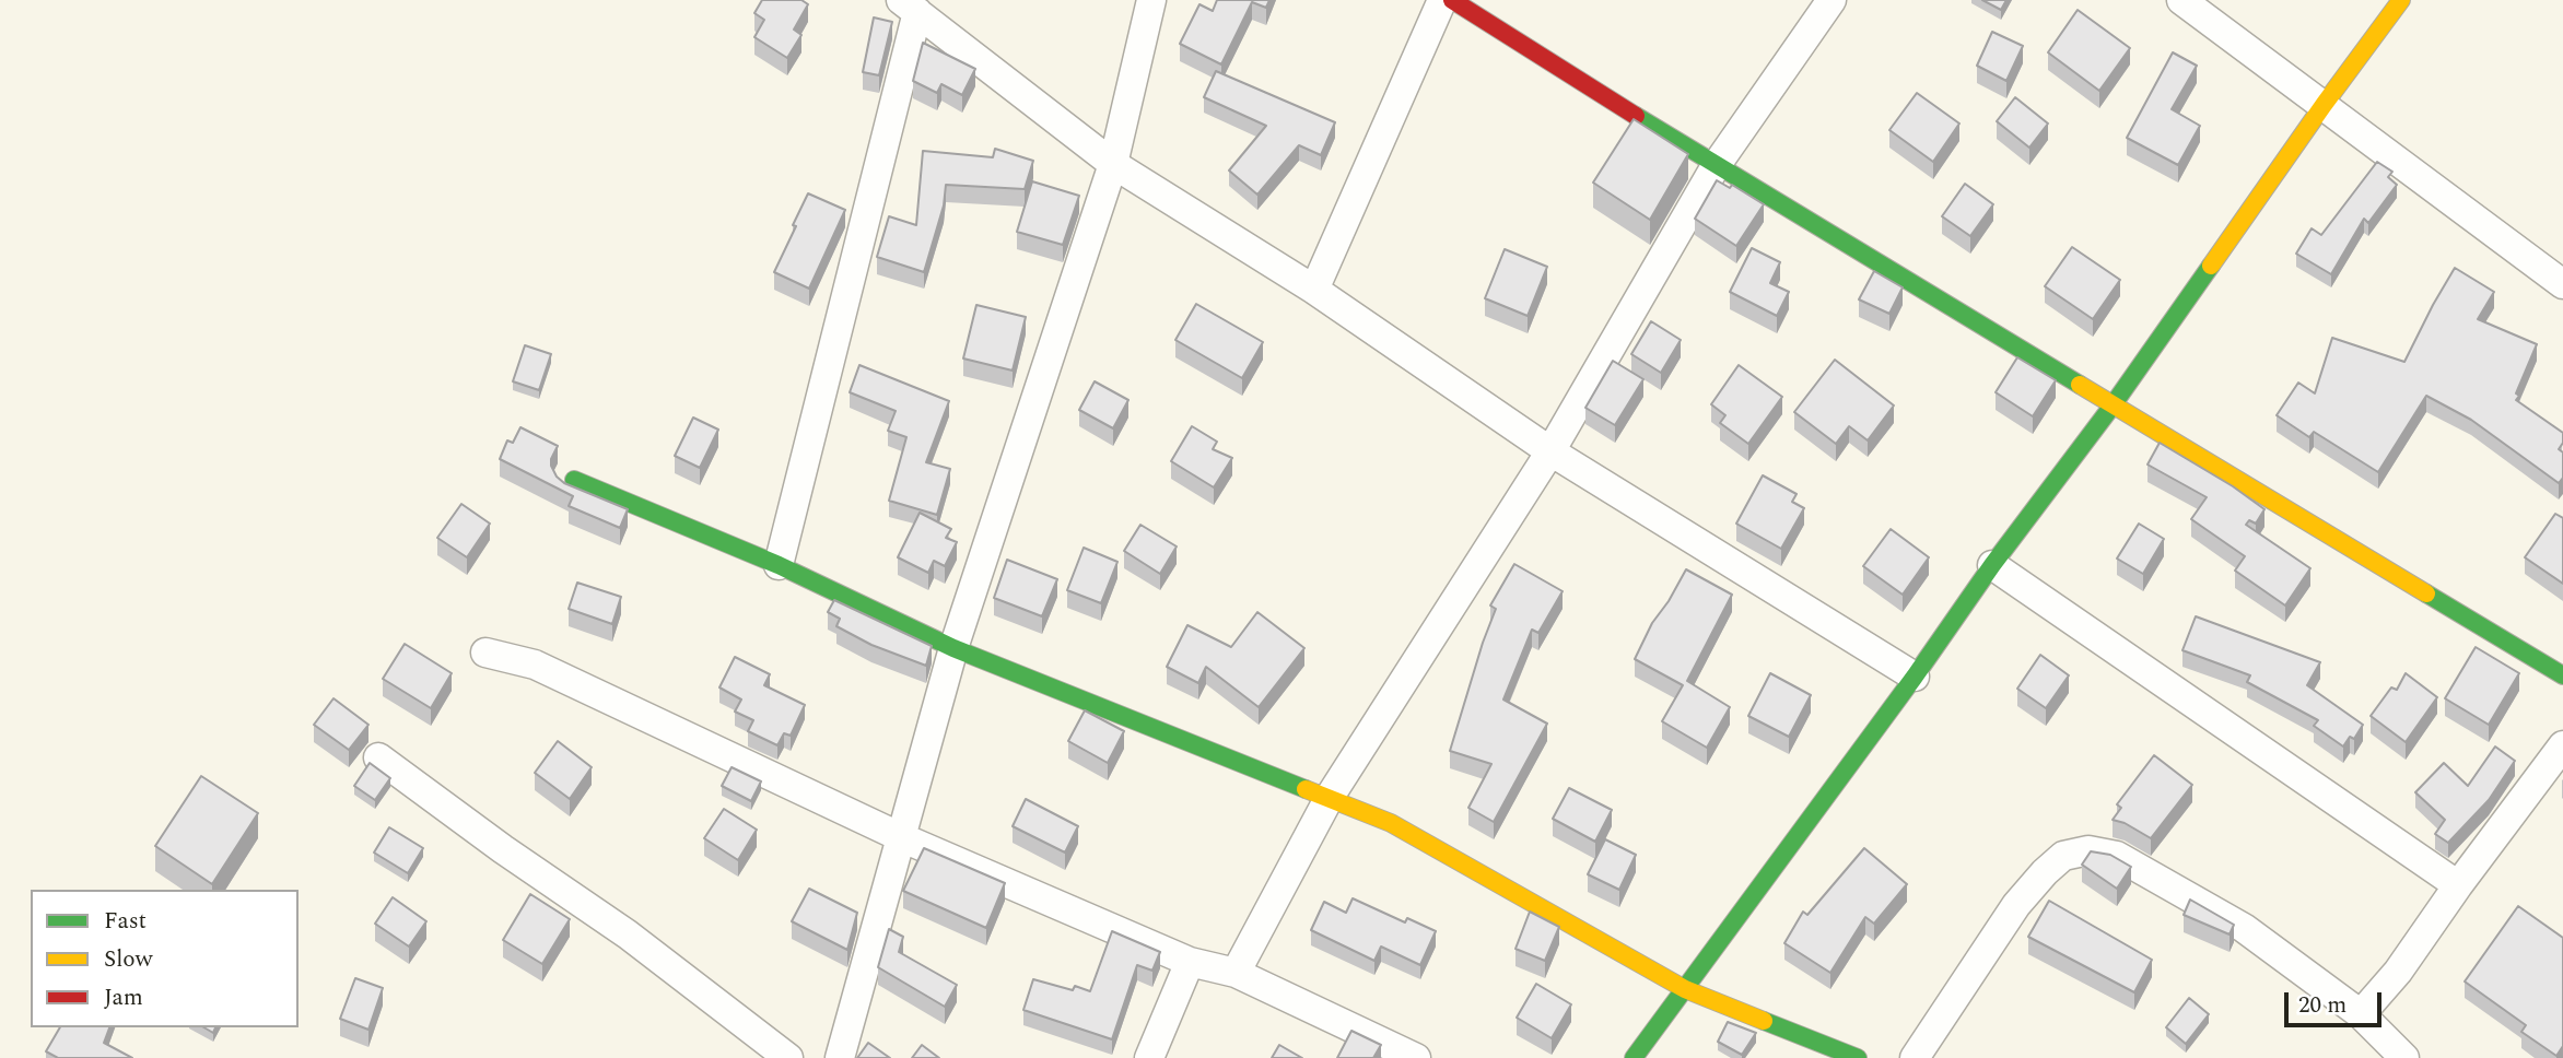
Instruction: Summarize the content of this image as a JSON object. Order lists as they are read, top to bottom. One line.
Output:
{"legend":["Fast","Slow","Jam"],"scale_bar":"20 m"}
